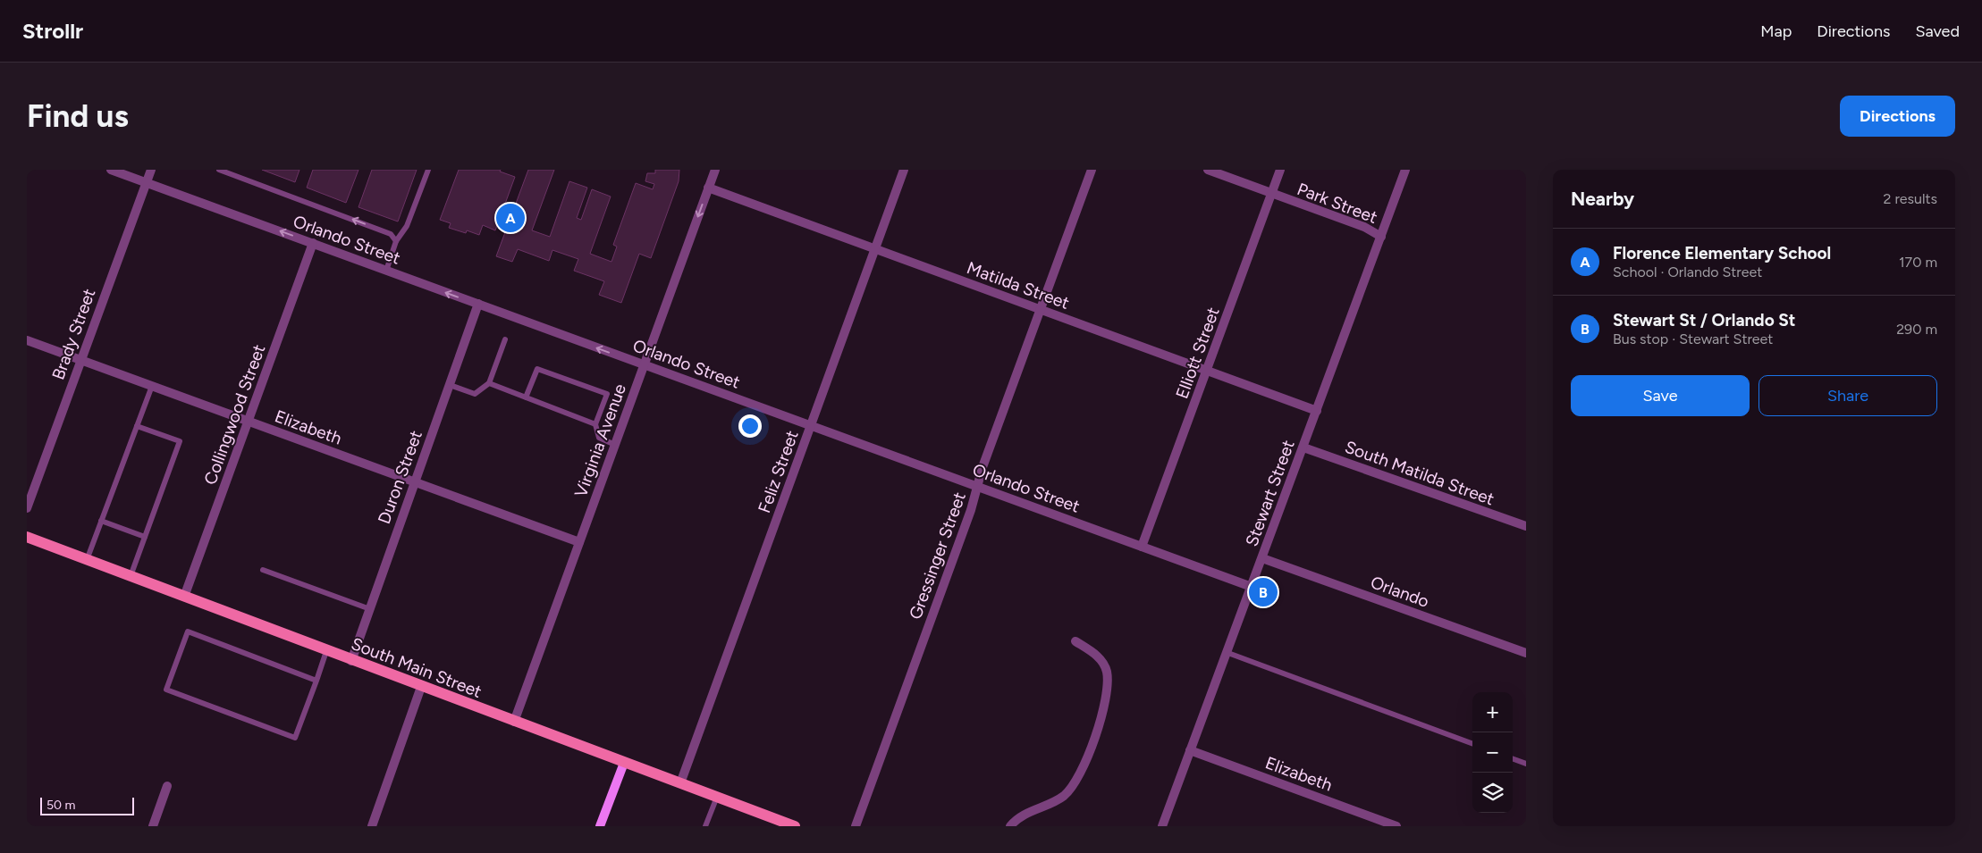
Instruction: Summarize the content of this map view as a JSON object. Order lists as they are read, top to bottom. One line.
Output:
{"streets":{"main road":["South Main Street"],"street":["Park Street","Orlando Street","Matilda Street","Brady Street","Elliott Street","Collingwood Street","Elizabeth","Virginia Avenue","Feliz Street","South Matilda Street","Duron Street","Stewart Street","Gressinger Street","Orlando"]},"crossings":[["Park Street","Elliott Street"],["Park Street","Stewart Street"],["Orlando Street","Brady Street"],["Orlando Street","Elliott Street"],["Orlando Street","Collingwood Street"],["Orlando Street","Virginia Avenue"],["Orlando Street","Feliz Street"],["Orlando Street","Duron Street"],["Orlando Street","Stewart Street"],["Orlando Street","Gressinger Street"],["Matilda Street","Elliott Street"],["Matilda Street","Virginia Avenue"],["Matilda Street","Feliz Street"],["Matilda Street","Stewart Street"],["Matilda Street","Gressinger Street"],["Brady Street","Elizabeth"],["Collingwood Street","Elizabeth"],["Collingwood Street","South Main Street"],["Elizabeth","Virginia Avenue"],["Elizabeth","Duron Street"],["Elizabeth","Stewart Street"],["Virginia Avenue","South Main Street"],["Feliz Street","South Main Street"],["South Matilda Street","Stewart Street"],["Duron Street","South Main Street"],["Stewart Street","Orlando"]],"one_way":["Orlando Street"],"scale_bar":"50 m","page":{"header":"Strollr","nav":["Map","Directions","Saved"],"buttons":["Directions",["Save","Share"]],"title":"Find us","heading":["Nearby","2 results"],"pins":["A","B"],"list":[{"mark":"A","name":"Florence Elementary School","note":"School · Orlando Street","value":"170 m"},{"mark":"B","name":"Stewart St / Orlando St","note":"Bus stop · Stewart Street","value":"290 m"}],"map_buttons":["+","−"],"scale":"50 m"}}
